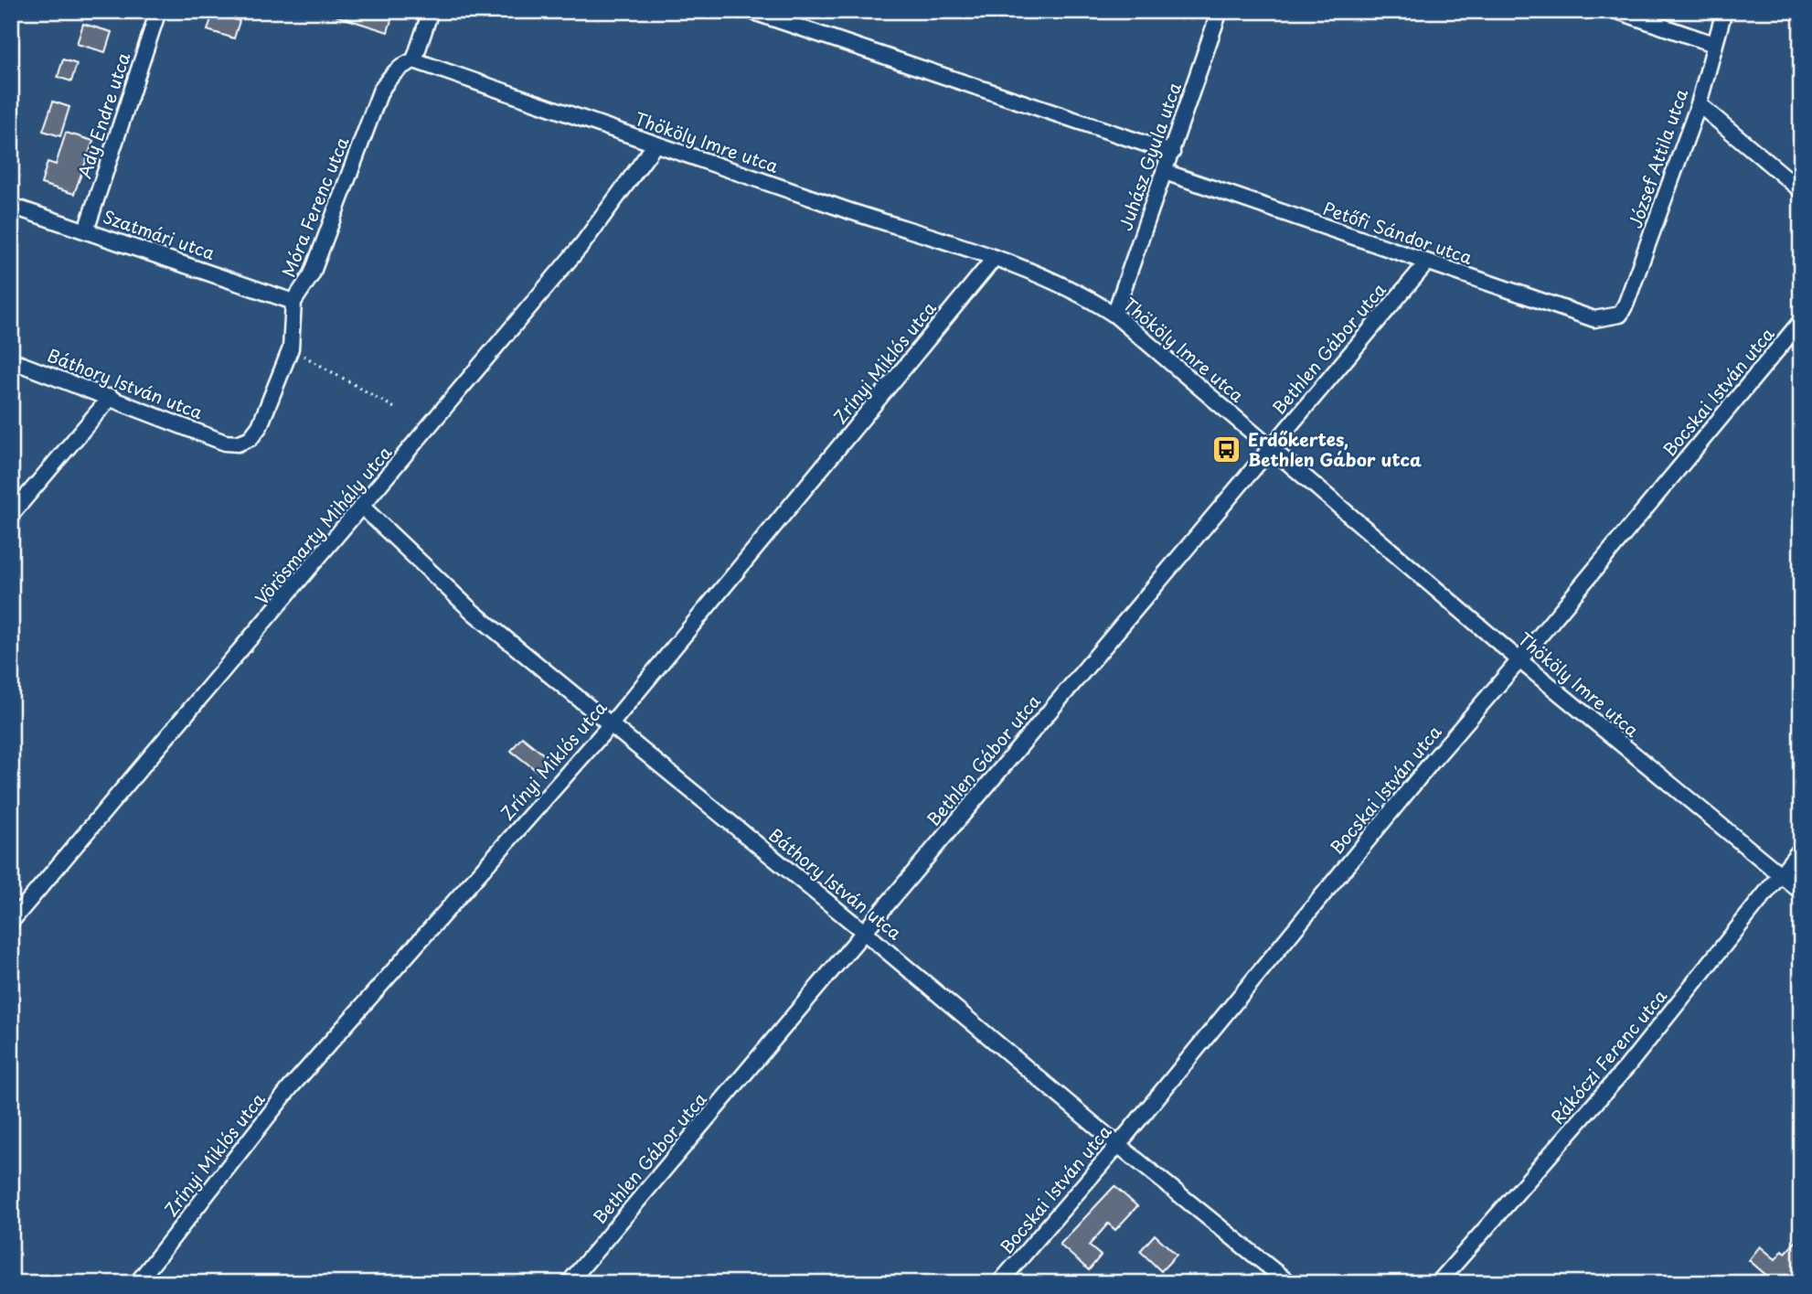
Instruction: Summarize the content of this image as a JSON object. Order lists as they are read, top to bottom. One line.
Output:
{"streets":{"street":["Ady Endre utca","Thököly Imre utca","Juhász Gyula utca","József Attila utca","Móra Ferenc utca","Petőfi Sándor utca","Szatmári utca","Bethlen Gábor utca","Zrínyi Miklós utca","Báthory István utca","Bocskai István utca","Vörösmarty Mihály utca","Rákóczi Ferenc utca"]},"crossings":[["Ady Endre utca","Szatmári utca"],["Thököly Imre utca","Juhász Gyula utca"],["Thököly Imre utca","Móra Ferenc utca"],["Thököly Imre utca","Bethlen Gábor utca"],["Thököly Imre utca","Zrínyi Miklós utca"],["Thököly Imre utca","Bocskai István utca"],["Thököly Imre utca","Vörösmarty Mihály utca"],["Thököly Imre utca","Rákóczi Ferenc utca"],["Juhász Gyula utca","Petőfi Sándor utca"],["József Attila utca","Petőfi Sándor utca"],["Móra Ferenc utca","Szatmári utca"],["Móra Ferenc utca","Báthory István utca"],["Petőfi Sándor utca","Bethlen Gábor utca"],["Bethlen Gábor utca","Báthory István utca"],["Zrínyi Miklós utca","Báthory István utca"],["Báthory István utca","Bocskai István utca"],["Báthory István utca","Vörösmarty Mihály utca"]],"places":{"bus stop":["Erdőkertes, Bethlen Gábor utca"]}}
